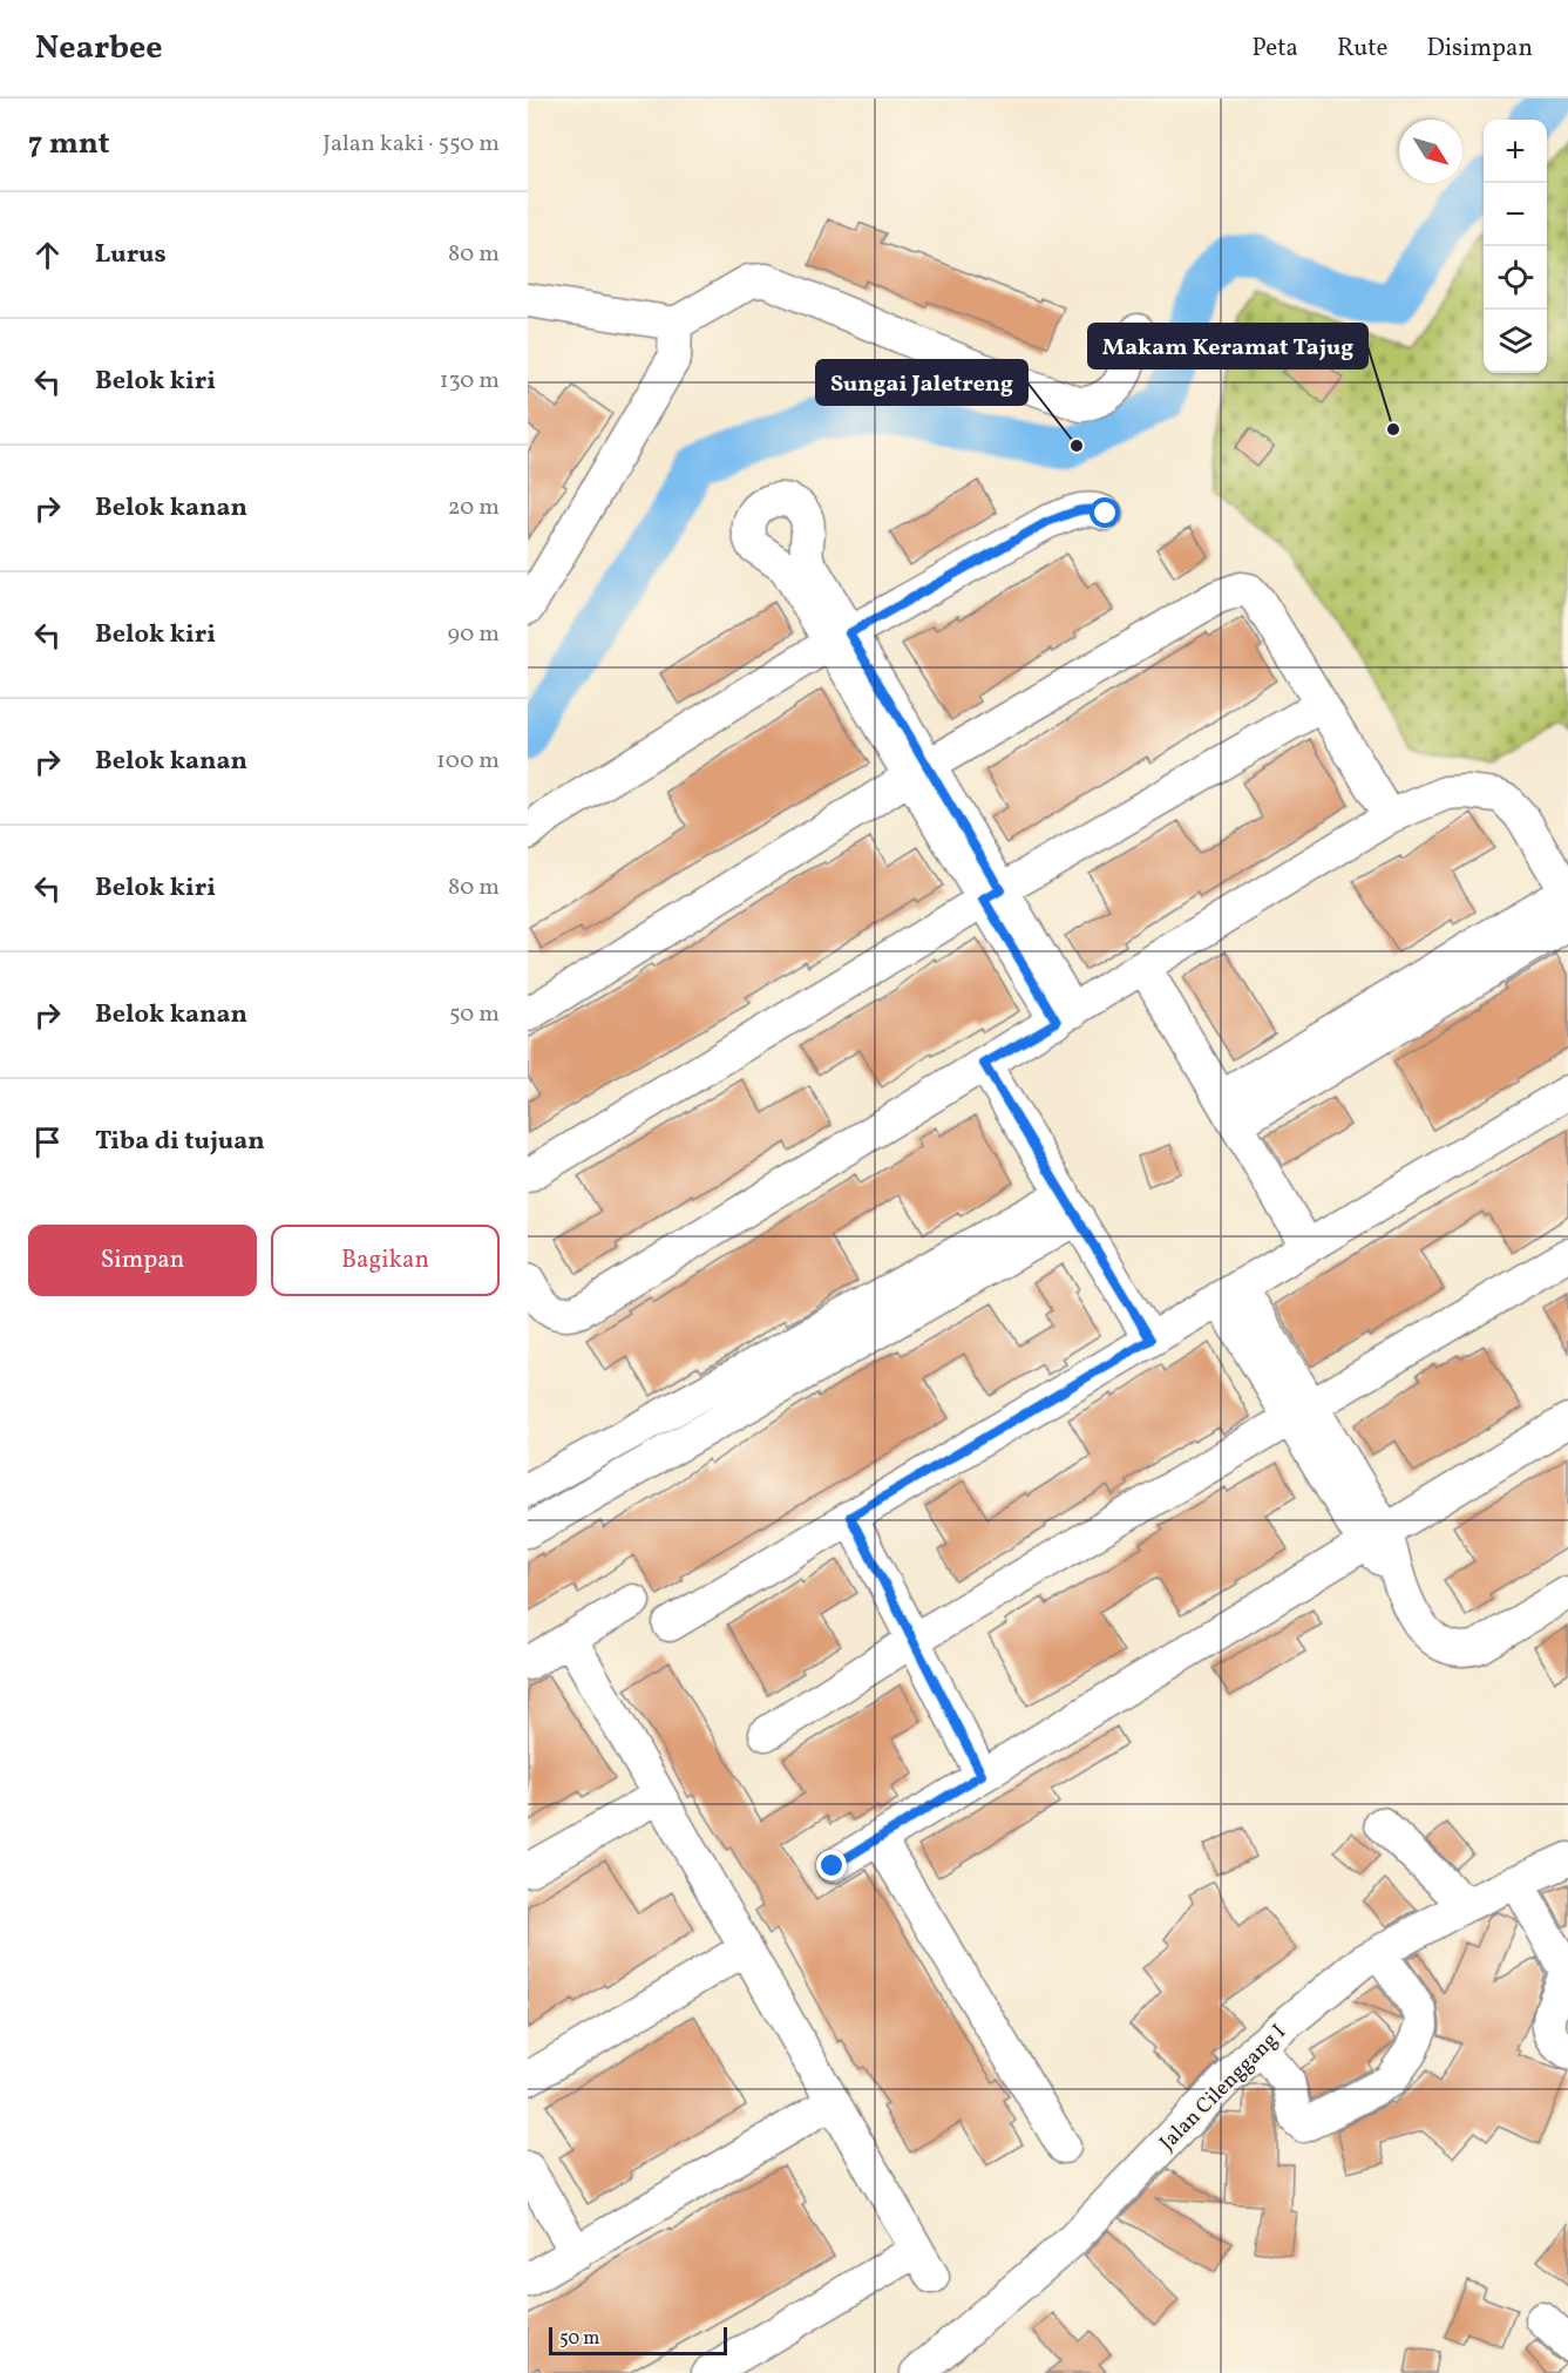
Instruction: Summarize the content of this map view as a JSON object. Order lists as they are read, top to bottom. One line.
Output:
{"streets":{"street":["Jalan Cilenggang I"]},"places":["Makam Keramat Tajug","Sungai Jaletreng"],"scale_bar":"50 m","north":"bottom right","page":{"header":"Nearbee","nav":["Peta","Rute","Disimpan"],"heading":["7 mnt","Jalan kaki · 550 m"],"map_buttons":["+","−"],"list":[["Lurus","80 m"],["Belok kiri","130 m"],["Belok kanan","20 m"],["Belok kiri","90 m"],["Belok kanan","100 m"],["Belok kiri","80 m"],["Belok kanan","50 m"],"Tiba di tujuan"],"buttons":["Simpan","Bagikan"],"scale":"50 m"}}
